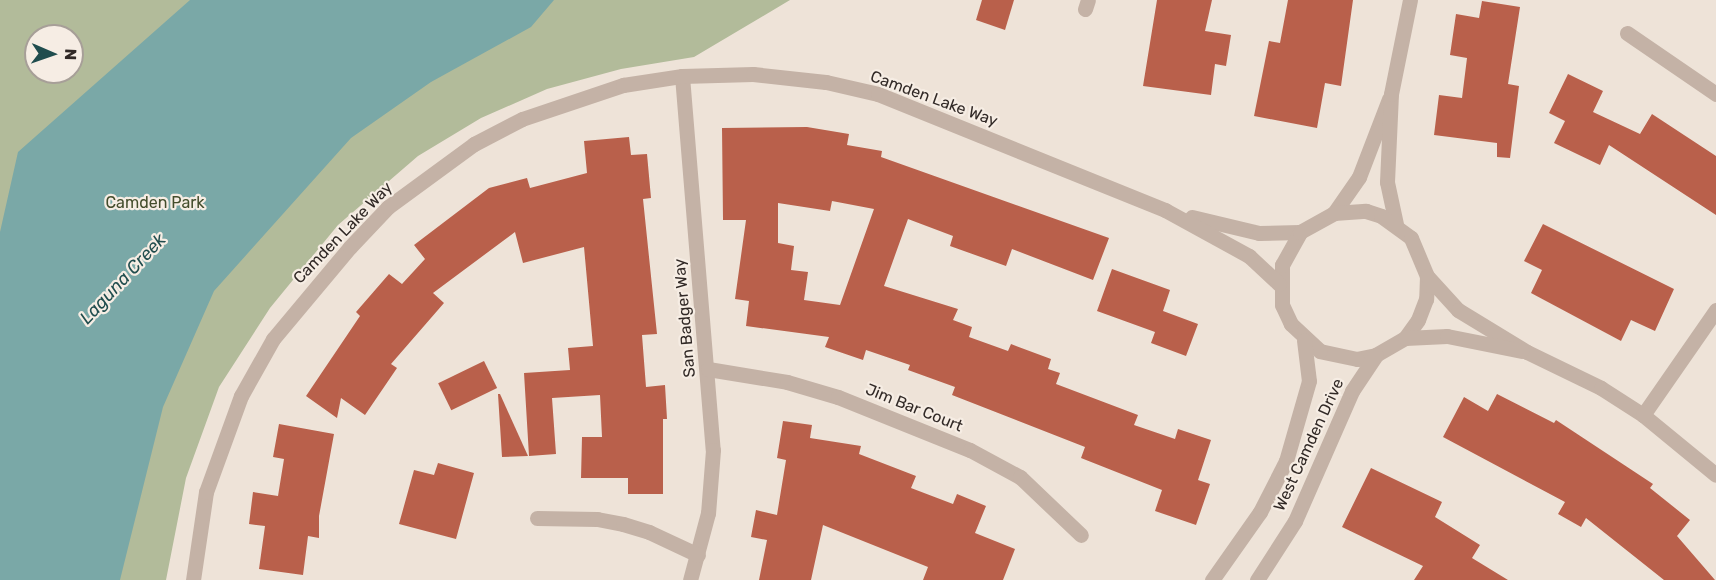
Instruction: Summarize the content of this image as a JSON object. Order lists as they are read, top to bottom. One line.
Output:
{"streets":{"street":["Camden Lake Way","San Badger Way","Jim Bar Court","West Camden Drive"]},"crossings":[["Camden Lake Way","San Badger Way"],["Camden Lake Way","West Camden Drive"],["San Badger Way","Jim Bar Court"]],"water":["Laguna Creek"],"parks":["Camden Park"],"north":"right"}
